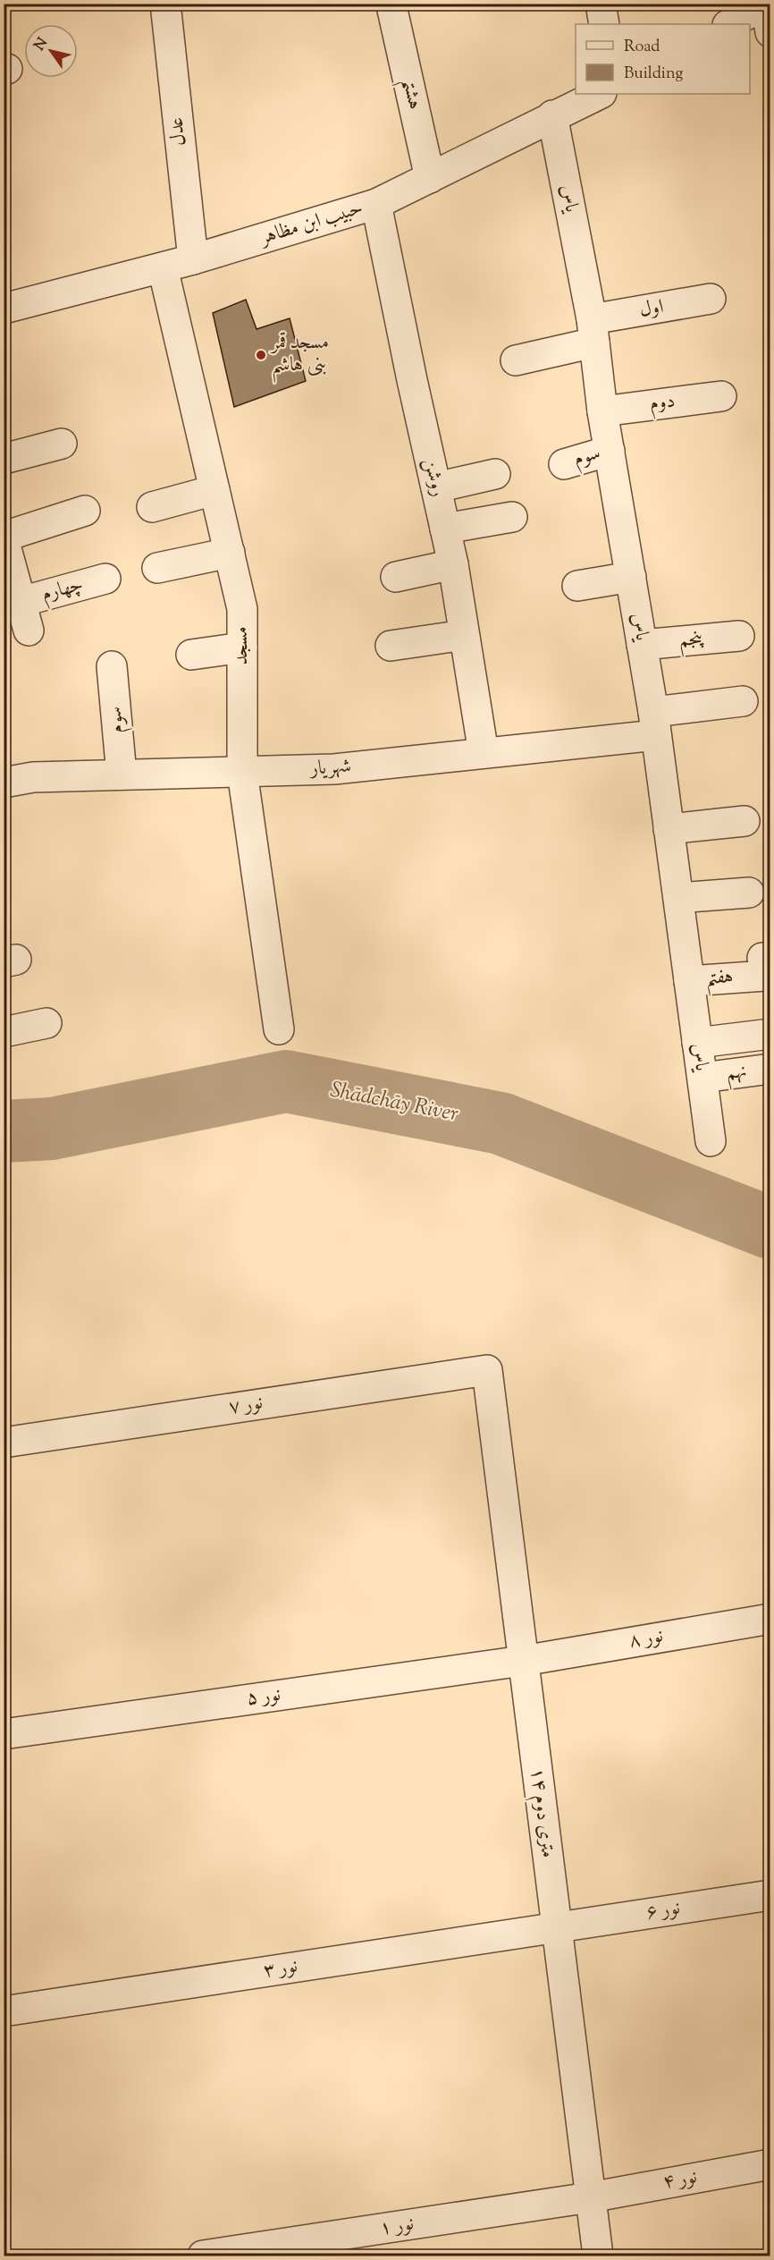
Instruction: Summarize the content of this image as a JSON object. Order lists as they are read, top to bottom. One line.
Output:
{"streets":{"street":["هشتم","عدل","یاس","حبیب ابن مظاهر","اول","دوم","سوم","روشن","چهارم","پنجم","مسجد","شهریار","هفتم","نهم","نور ۷","نور ۸","نور ۵","۱۴ متری دوم","نور ۶","نور ۳","نور ۴","نور ۱"]},"crossings":[["هشتم","حبیب ابن مظاهر"],["عدل","حبیب ابن مظاهر"],["یاس","حبیب ابن مظاهر"],["یاس","اول"],["یاس","دوم"],["یاس","سوم"],["یاس","پنجم"],["یاس","شهریار"],["یاس","هفتم"],["یاس","نهم"],["حبیب ابن مظاهر","روشن"],["حبیب ابن مظاهر","مسجد"],["سوم","شهریار"],["روشن","شهریار"],["مسجد","شهریار"],["نور ۷","۱۴ متری دوم"],["نور ۸","نور ۵"],["نور ۸","۱۴ متری دوم"],["نور ۵","۱۴ متری دوم"],["۱۴ متری دوم","نور ۶"],["۱۴ متری دوم","نور ۳"],["۱۴ متری دوم","نور ۴"],["۱۴ متری دوم","نور ۱"],["نور ۶","نور ۳"],["نور ۴","نور ۱"]],"water":["Shādchāy River"],"places":["مسجد قمر بنی هاشم"],"legend":["Road","Building"],"north":"top left"}
